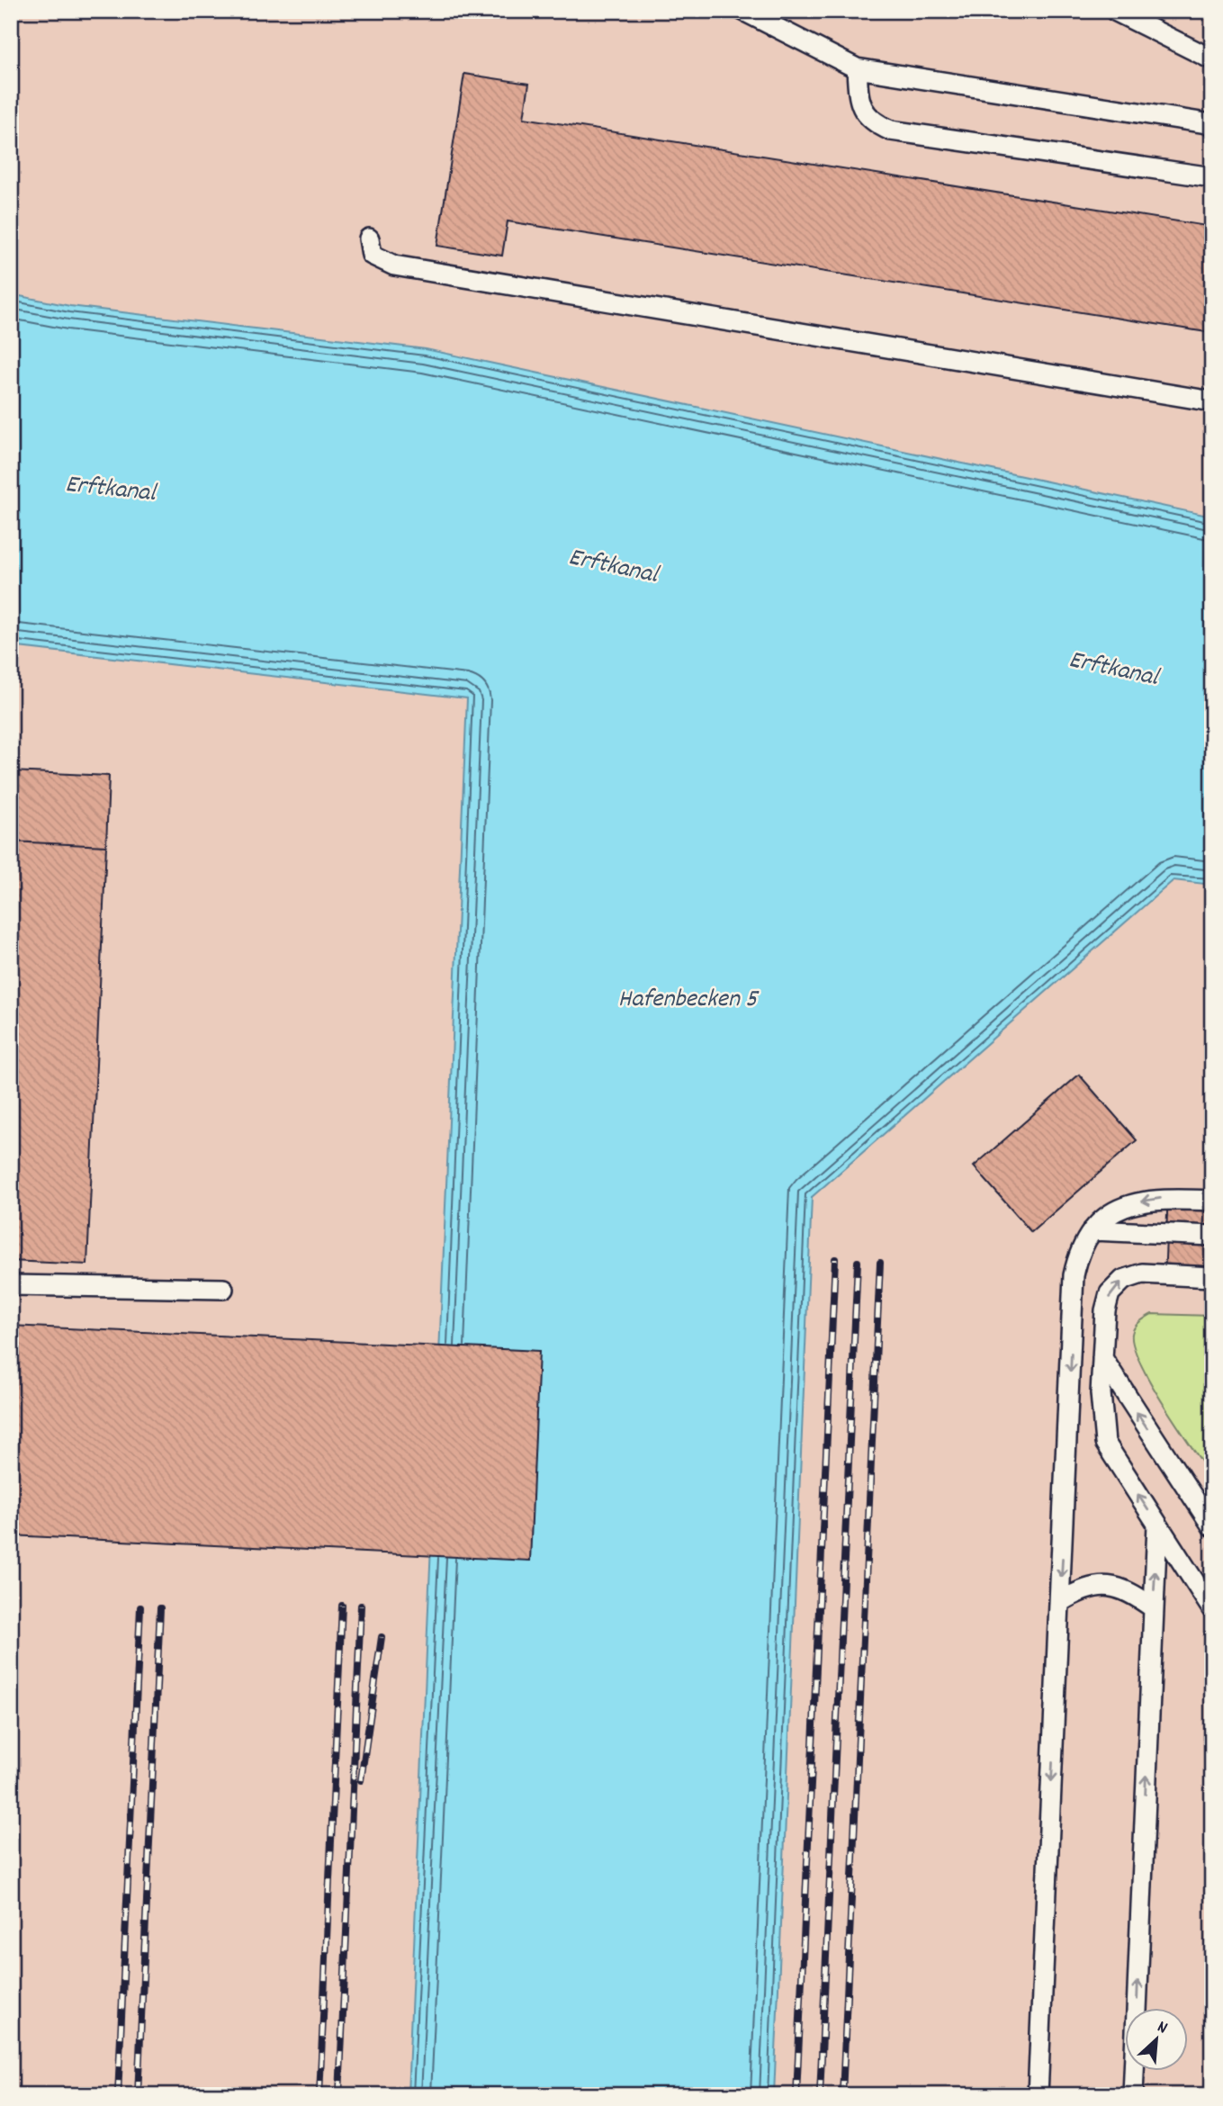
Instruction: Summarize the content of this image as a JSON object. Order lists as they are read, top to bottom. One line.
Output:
{"water":["Erftkanal","Hafenbecken 5"],"north":"top right"}
